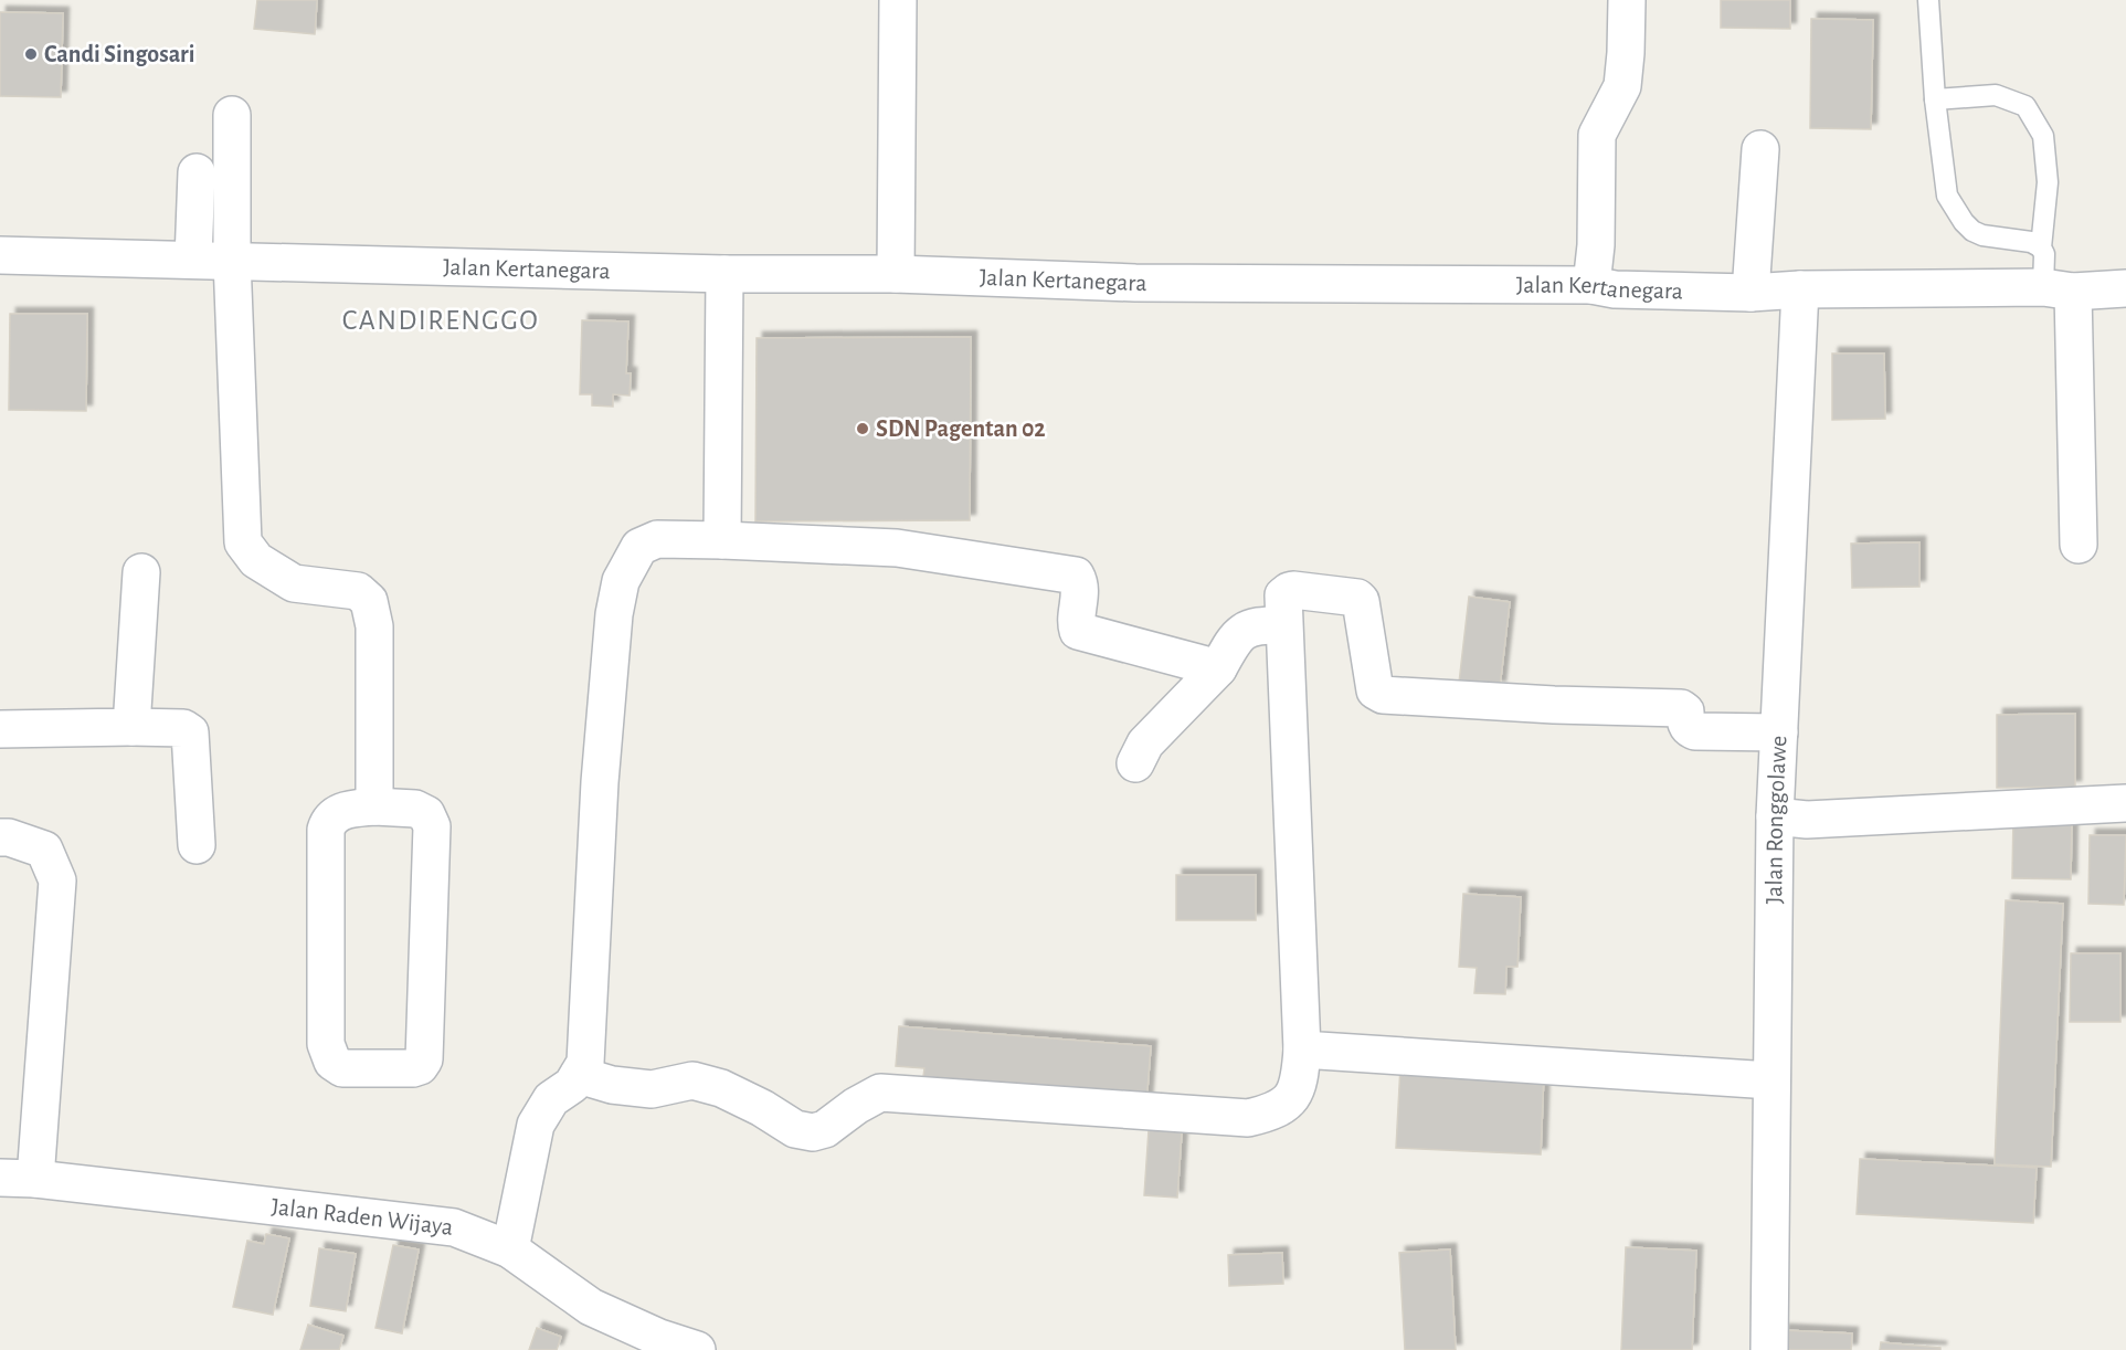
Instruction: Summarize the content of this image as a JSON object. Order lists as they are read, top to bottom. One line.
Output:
{"streets":{"street":["Jalan Kertanegara","Jalan Ronggolawe","Jalan Raden Wijaya"]},"crossings":[["Jalan Kertanegara","Jalan Ronggolawe"]],"districts":["CANDIRENGGO"],"places":["Candi Singosari","SDN Pagentan 02"]}
